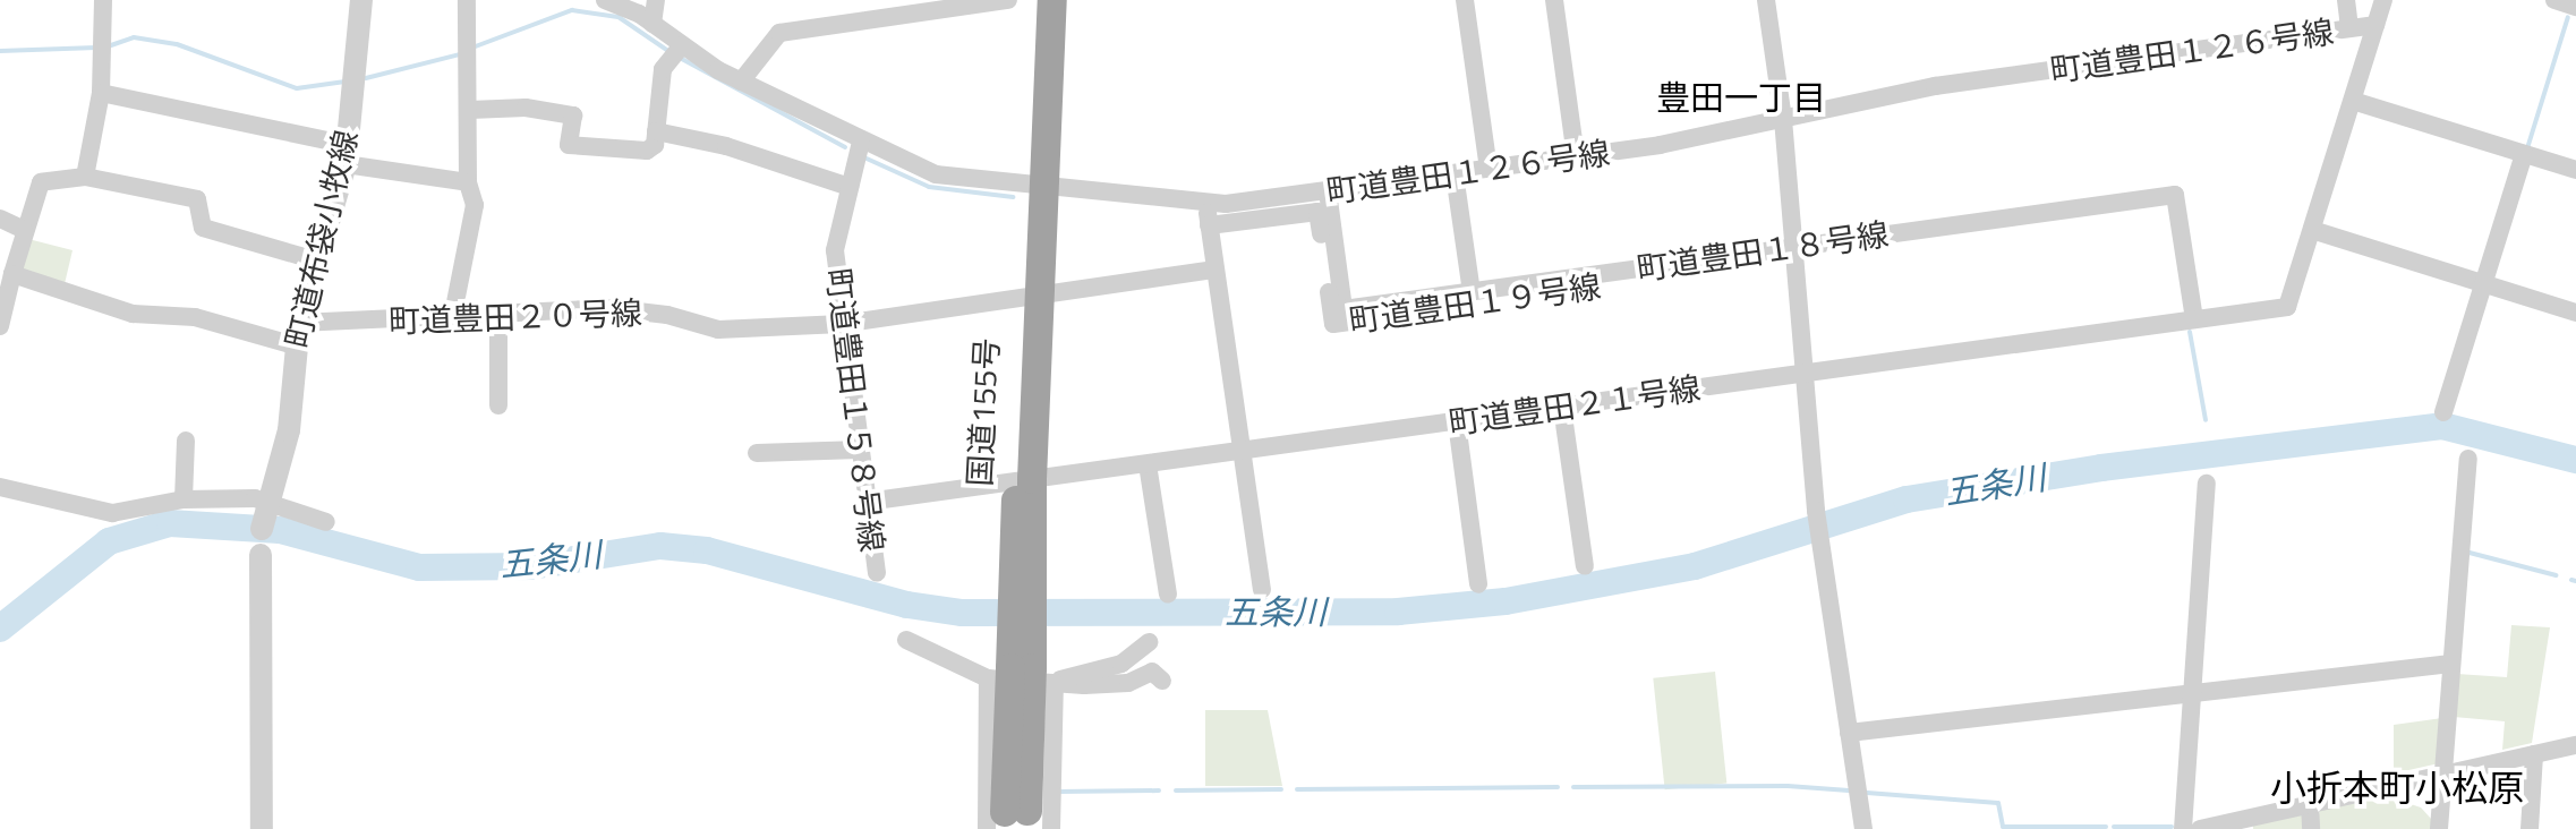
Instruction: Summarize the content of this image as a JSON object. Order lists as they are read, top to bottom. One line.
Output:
{"streets":{"highway":["国道155号"],"street":["町道豊田１２６号線","町道布袋小牧線","町道豊田１８号線","町道豊田１９号線","町道豊田２０号線","町道豊田２１号線","町道豊田１５８号線"]},"crossings":[["町道豊田１２６号線","町道豊田１８号線"],["町道豊田１２６号線","町道豊田１５８号線"],["町道豊田１２６号線","国道155号"],["町道布袋小牧線","町道豊田２０号線"],["町道豊田１８号線","町道豊田１９号線"],["町道豊田１８号線","町道豊田２１号線"],["町道豊田２０号線","町道豊田１５８号線"],["町道豊田２０号線","国道155号"],["町道豊田２１号線","町道豊田１５８号線"],["町道豊田２１号線","国道155号"]],"districts":["豊田一丁目","小折本町小松原"],"water":["五条川"]}
